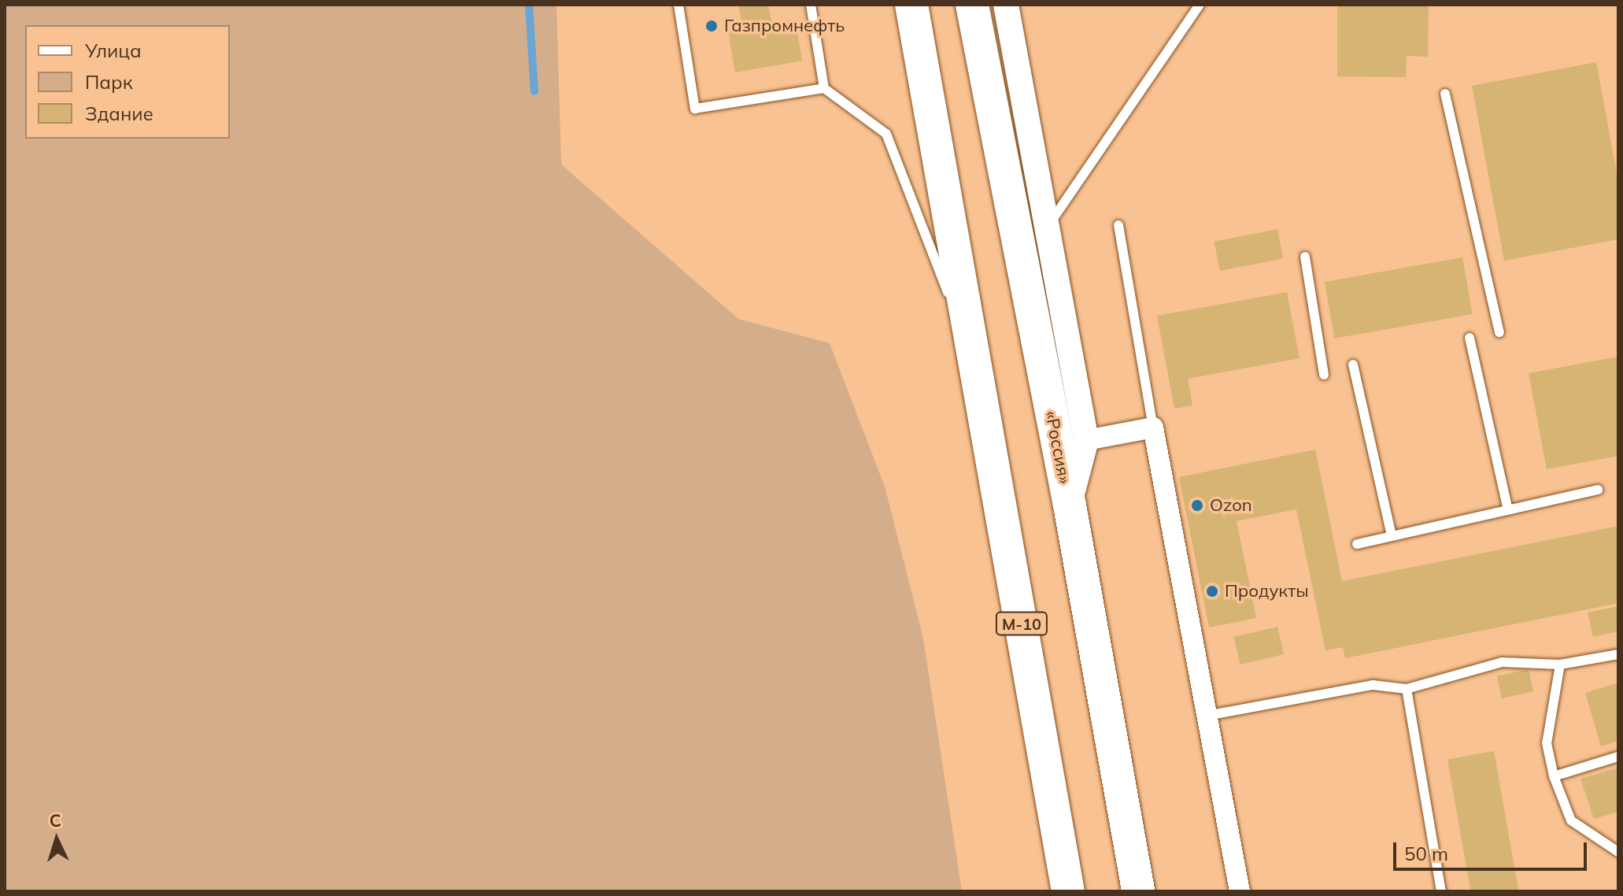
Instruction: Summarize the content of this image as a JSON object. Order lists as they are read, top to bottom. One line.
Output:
{"streets":{"highway":["«Россия»","М-10"]},"places":["Газпромнефть","Ozon","Продукты"],"legend":["Улица","Парк","Здание"],"scale_bar":"50 m","north":"top"}
